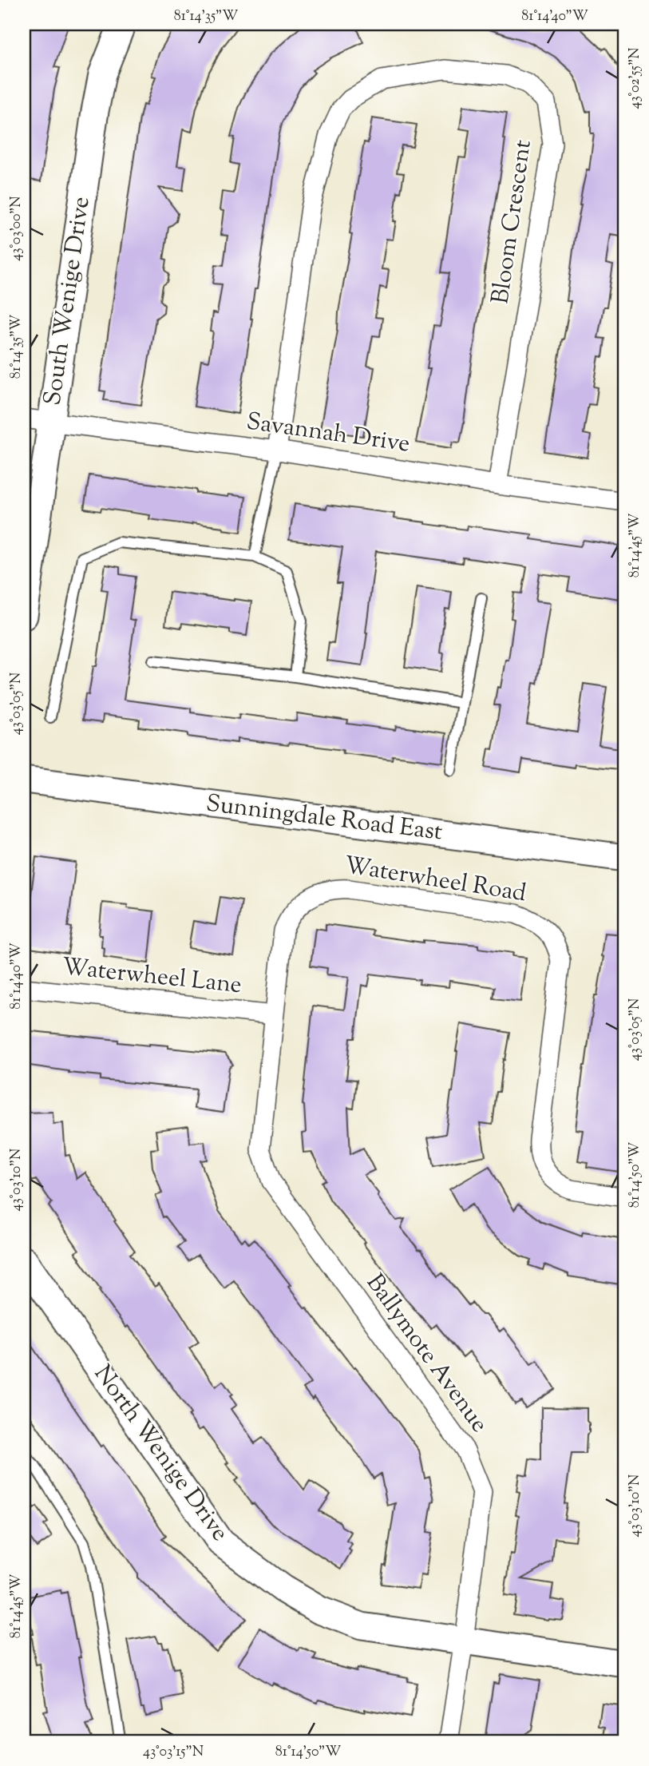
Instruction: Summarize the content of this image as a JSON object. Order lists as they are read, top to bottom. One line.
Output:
{"streets":{"street":["Bloom Crescent","South Wenige Drive","Savannah Drive","Sunningdale Road East","Waterwheel Road","Waterwheel Lane","Ballymote Avenue","North Wenige Drive"]},"crossings":[["Bloom Crescent","Savannah Drive"],["South Wenige Drive","Savannah Drive"],["Waterwheel Road","Waterwheel Lane"],["Waterwheel Road","Ballymote Avenue"],["Waterwheel Lane","Ballymote Avenue"],["Ballymote Avenue","North Wenige Drive"]],"coordinates":["81°14'35\"W","81°14'40\"W","43°02'55\"N","43°03'00\"N","81°14'45\"W","43°03'05\"N","81°14'50\"W","43°03'10\"N","43°03'15\"N"]}
